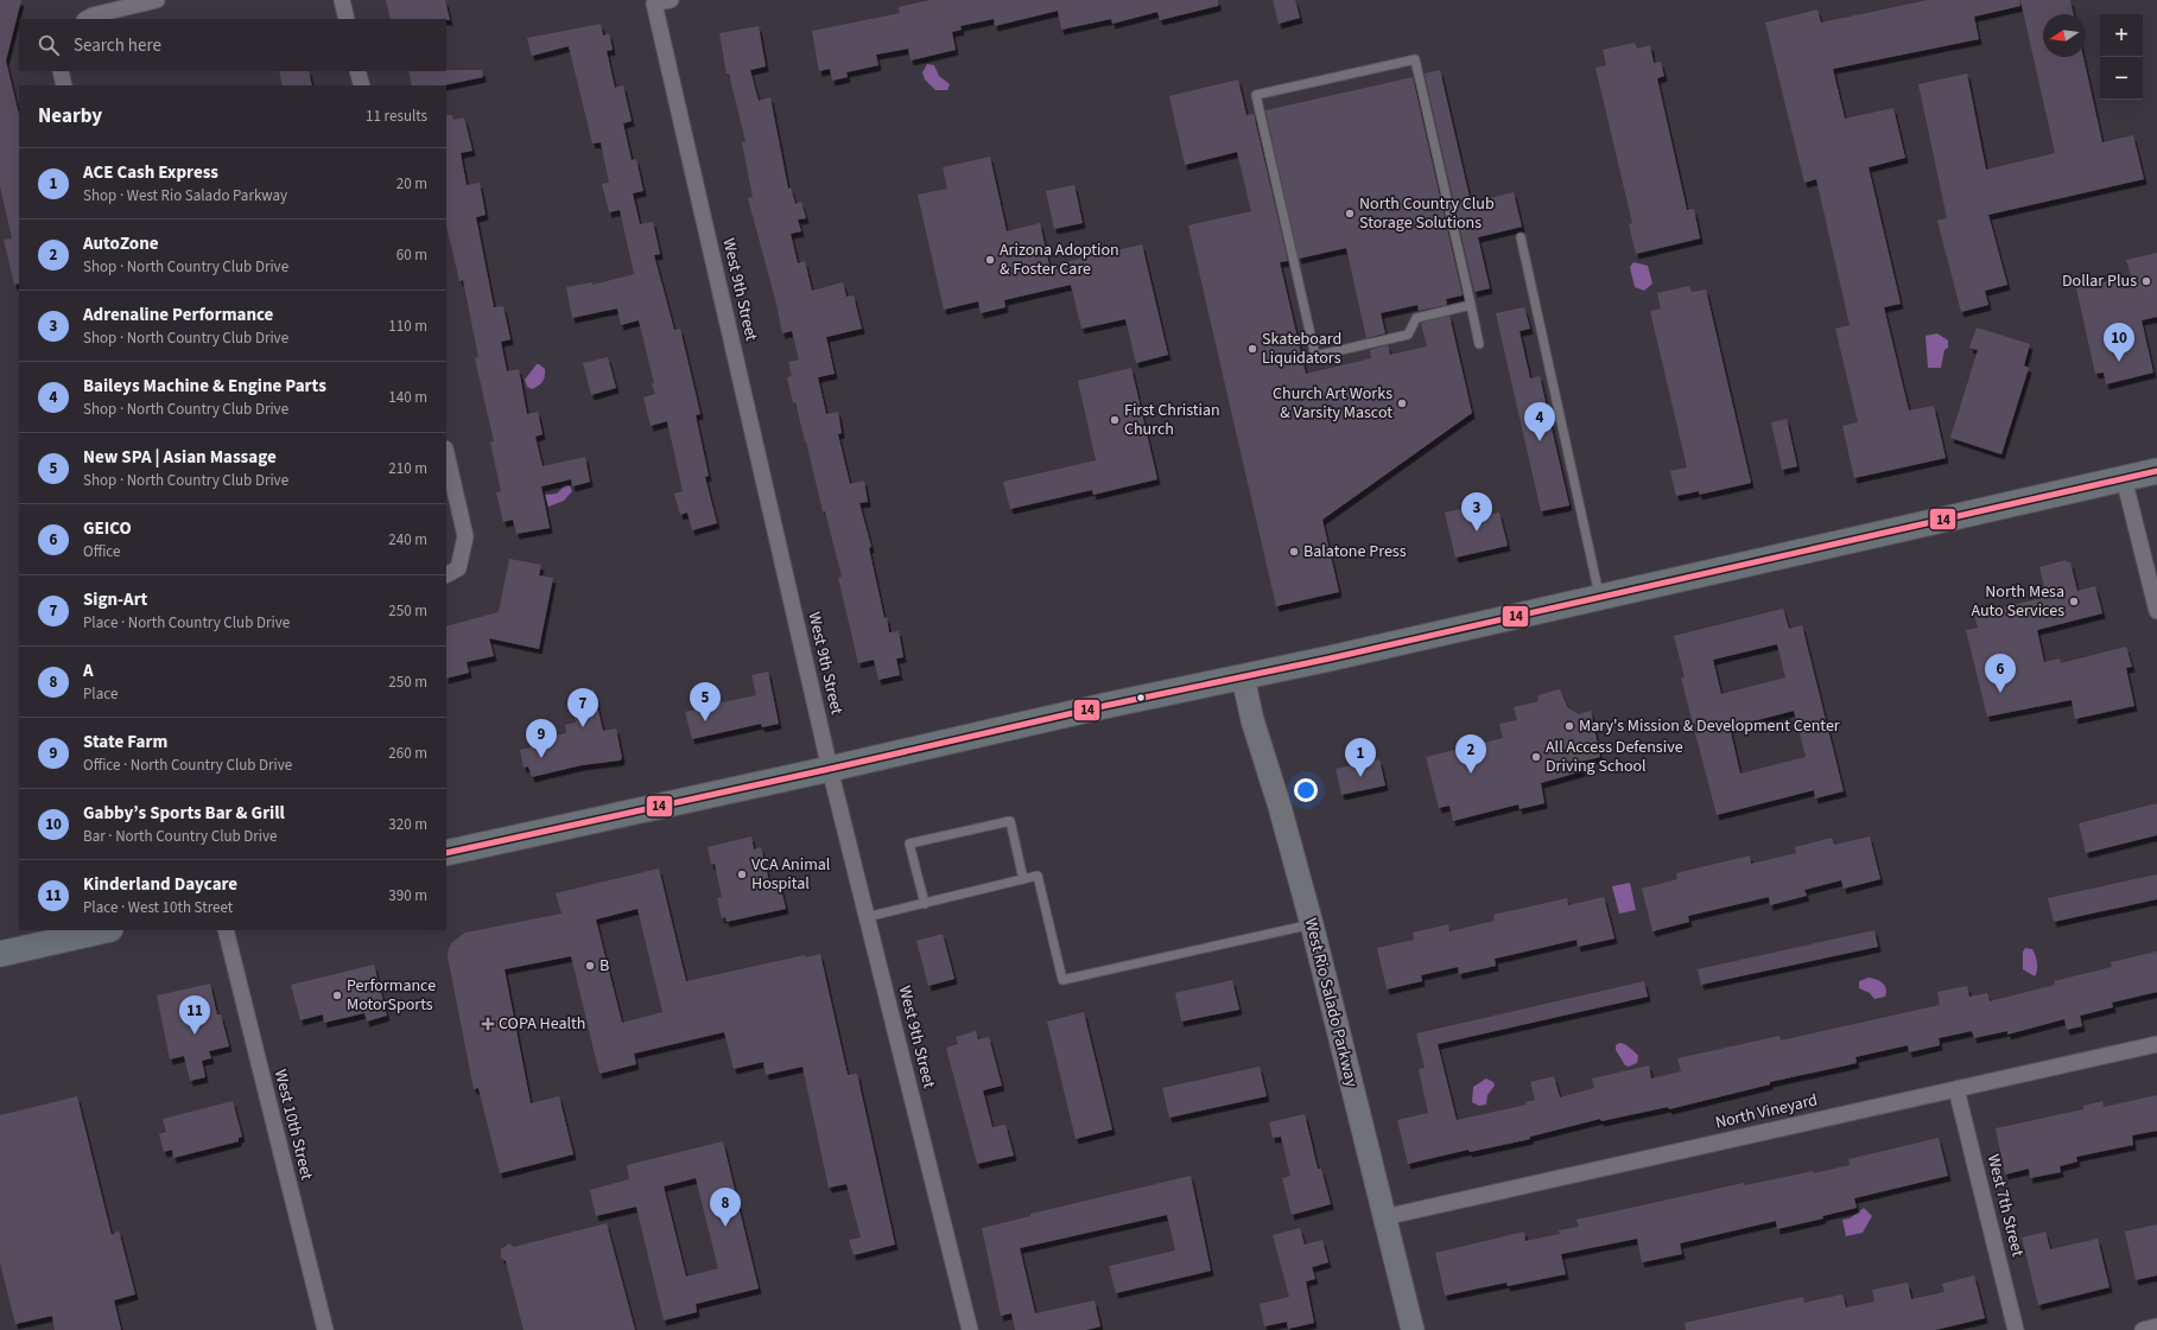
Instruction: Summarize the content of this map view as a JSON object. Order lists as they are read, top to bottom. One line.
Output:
{"streets":{"main road":["West Rio Salado Parkway"],"street":["West 9th Street","North Vineyard","West 10th Street","West 7th Street"]},"crossings":[["West Rio Salado Parkway","North Vineyard"],["North Vineyard","West 7th Street"]],"places":{"other":["North Country Club Storage Solutions","Arizona Adoption & Foster Care","Dollar Plus","Skateboard Liquidators","Church Art Works & Varsity Mascot","First Christian Church","Balatone Press","North Mesa Auto Services","Mary's Mission & Development Center","All Access Defensive Driving School","VCA Animal Hospital","B","Performance MotorSports"],"health":["COPA Health"]},"lines":["transit line 14"],"north":"left","page":{"map_buttons":["+","−"],"search":"Search here","heading":["Nearby","11 results"],"list":[{"mark":"1","name":"ACE Cash Express","note":"Shop · West Rio Salado Parkway","value":"20 m"},{"mark":"2","name":"AutoZone","note":"Shop · North Country Club Drive","value":"60 m"},{"mark":"3","name":"Adrenaline Performance","note":"Shop · North Country Club Drive","value":"110 m"},{"mark":"4","name":"Baileys Machine & Engine Parts","note":"Shop · North Country Club Drive","value":"140 m"},{"mark":"5","name":"New SPA | Asian Massage","note":"Shop · North Country Club Drive","value":"210 m"},{"mark":"6","name":"GEICO","note":"Office","value":"240 m"},{"mark":"7","name":"Sign-Art","note":"Place · North Country Club Drive","value":"250 m"},{"mark":"8","name":"A","note":"Place","value":"250 m"},{"mark":"9","name":"State Farm","note":"Office · North Country Club Drive","value":"260 m"},{"mark":"10","name":"Gabby’s Sports Bar & Grill","note":"Bar · North Country Club Drive","value":"320 m"},{"mark":"11","name":"Kinderland Daycare","note":"Place · West 10th Street","value":"390 m"}],"pins":["10","4","3","6","5","7","9","2","1","11","8"]}}
